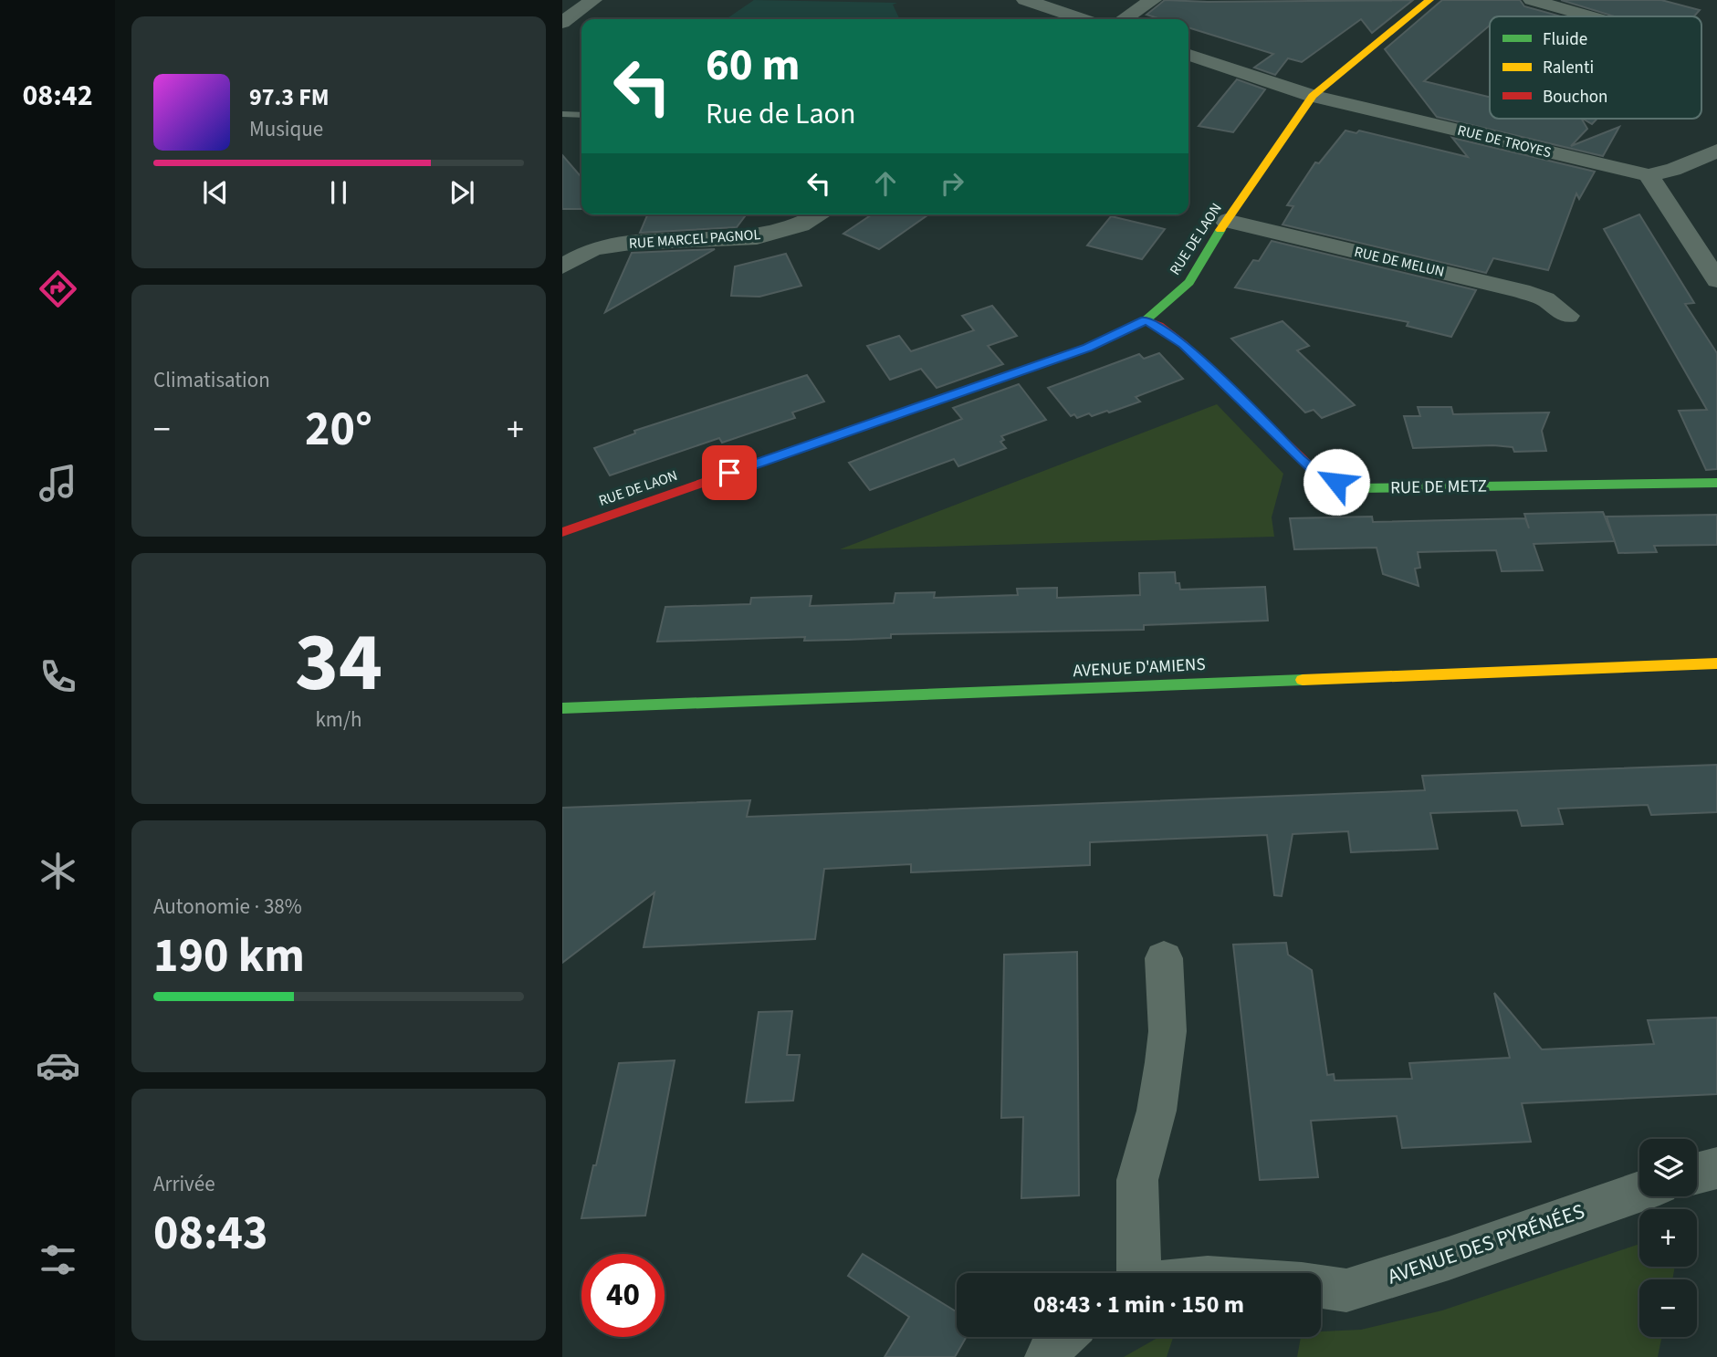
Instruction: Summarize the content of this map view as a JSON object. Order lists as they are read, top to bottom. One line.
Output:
{"streets":{"street":["RUE DE TROYES","RUE MARCEL PAGNOL","RUE DE LAON","RUE DE MELUN","RUE DE METZ","AVENUE D'AMIENS","AVENUE DES PYRÉNÉES"]},"crossings":[["RUE DE TROYES","RUE DE LAON"],["RUE DE LAON","RUE DE MELUN"],["RUE DE LAON","RUE DE METZ"]],"legend":["Fluide","Ralenti","Bouchon"],"page":{"tabs":"08:42","turn":["60 m","Rue de Laon"],"song":["97.3 FM","Musique"],"tile":["Climatisation",["34","km/h"],["Autonomie · 38%","190 km"],["Arrivée","08:43"]],"heat":["−","20°","+"],"map_buttons":["+","−"],"limit":"40","trip":"08:43 · 1 min · 150 m"}}
